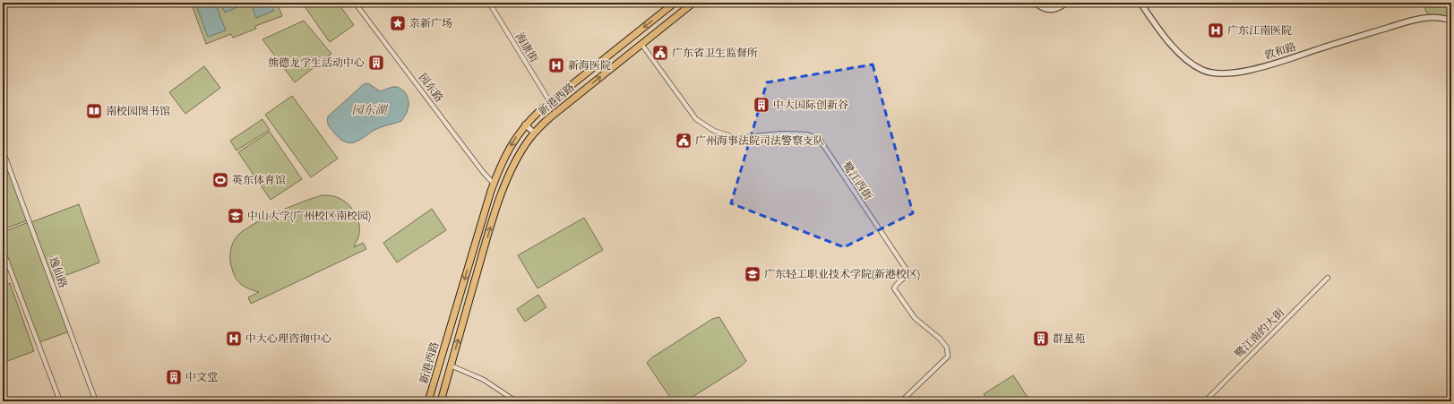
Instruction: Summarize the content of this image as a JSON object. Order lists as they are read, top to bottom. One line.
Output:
{"streets":{"main road":["新港西路"],"street":["海康街","敦和路","园东路","鹭江西街","逸仙路","鹭江南约大街"]},"crossings":[["海康街","新港西路"],["园东路","新港西路"],["新港西路","鹭江西街"]],"water":["园东湖"],"places":{"place":["亲新广场"],"hospital":["广东江南医院","新海医院","中大心理咨询中心"],"public building":["广东省卫生监督所","广州海事法院司法警察支队"],"building":["熊德龙学生活动中心","中大国际创新谷","群星苑","中文堂"],"library":["南校园图书馆"],"sports":["英东体育馆"],"school or university":["中山大学(广州校区南校园)","广东轻工职业技术学院(新港校区)"]}}
